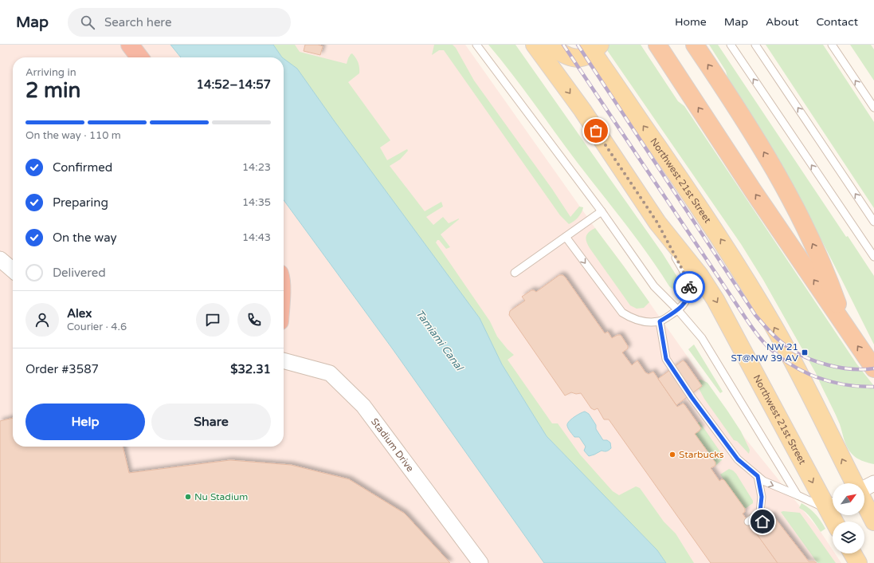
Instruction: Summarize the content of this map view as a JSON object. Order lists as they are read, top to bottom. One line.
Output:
{"streets":{"main road":["Northwest 21st Street"],"street":["Stadium Drive"]},"water":["Tamiami Canal"],"places":{"transit":["NW 21 ST@NW 39 AV"],"other":["Starbucks","Nu Stadium"]},"north":"top right","page":{"header":"Map","search":"Search here","nav":["Home","Map","About","Contact"],"heading":["2 min","Arriving in","14:52–14:57"],"panel":["Alex","Courier · 4.6","Order #3587","$32.31"],"bar":"On the way · 110 m","list":[["Confirmed","14:23"],["Preparing","14:35"],["On the way","14:43"],"Delivered"],"buttons":["Help","Share"]}}
